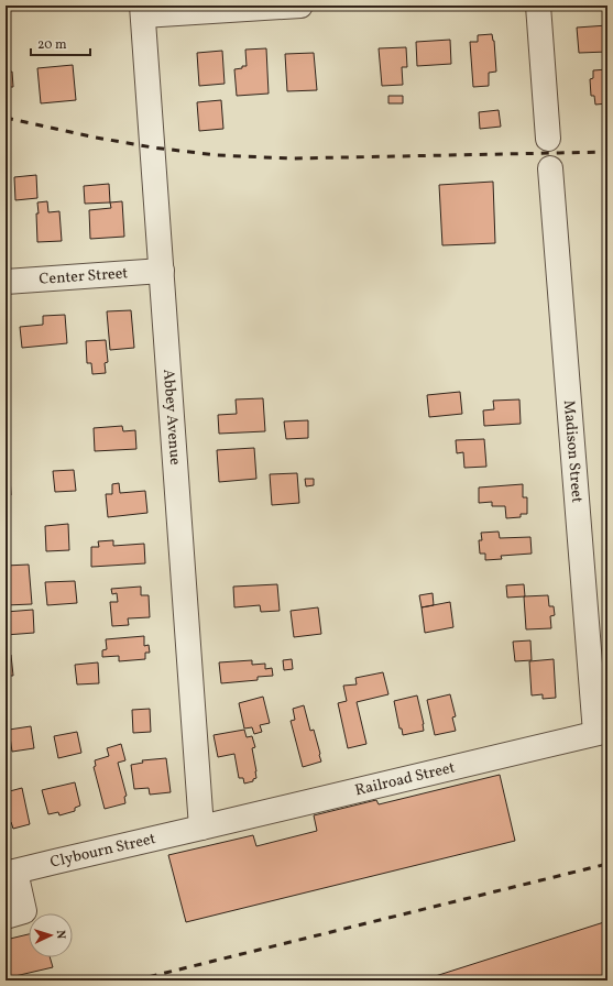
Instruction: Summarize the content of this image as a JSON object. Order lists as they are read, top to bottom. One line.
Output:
{"streets":{"street":["Center Street","Abbey Avenue","Madison Street","Railroad Street","Clybourn Street"]},"crossings":[["Center Street","Abbey Avenue"],["Abbey Avenue","Railroad Street"],["Abbey Avenue","Clybourn Street"],["Madison Street","Railroad Street"],["Railroad Street","Clybourn Street"]],"scale_bar":"20 m","north":"right"}
